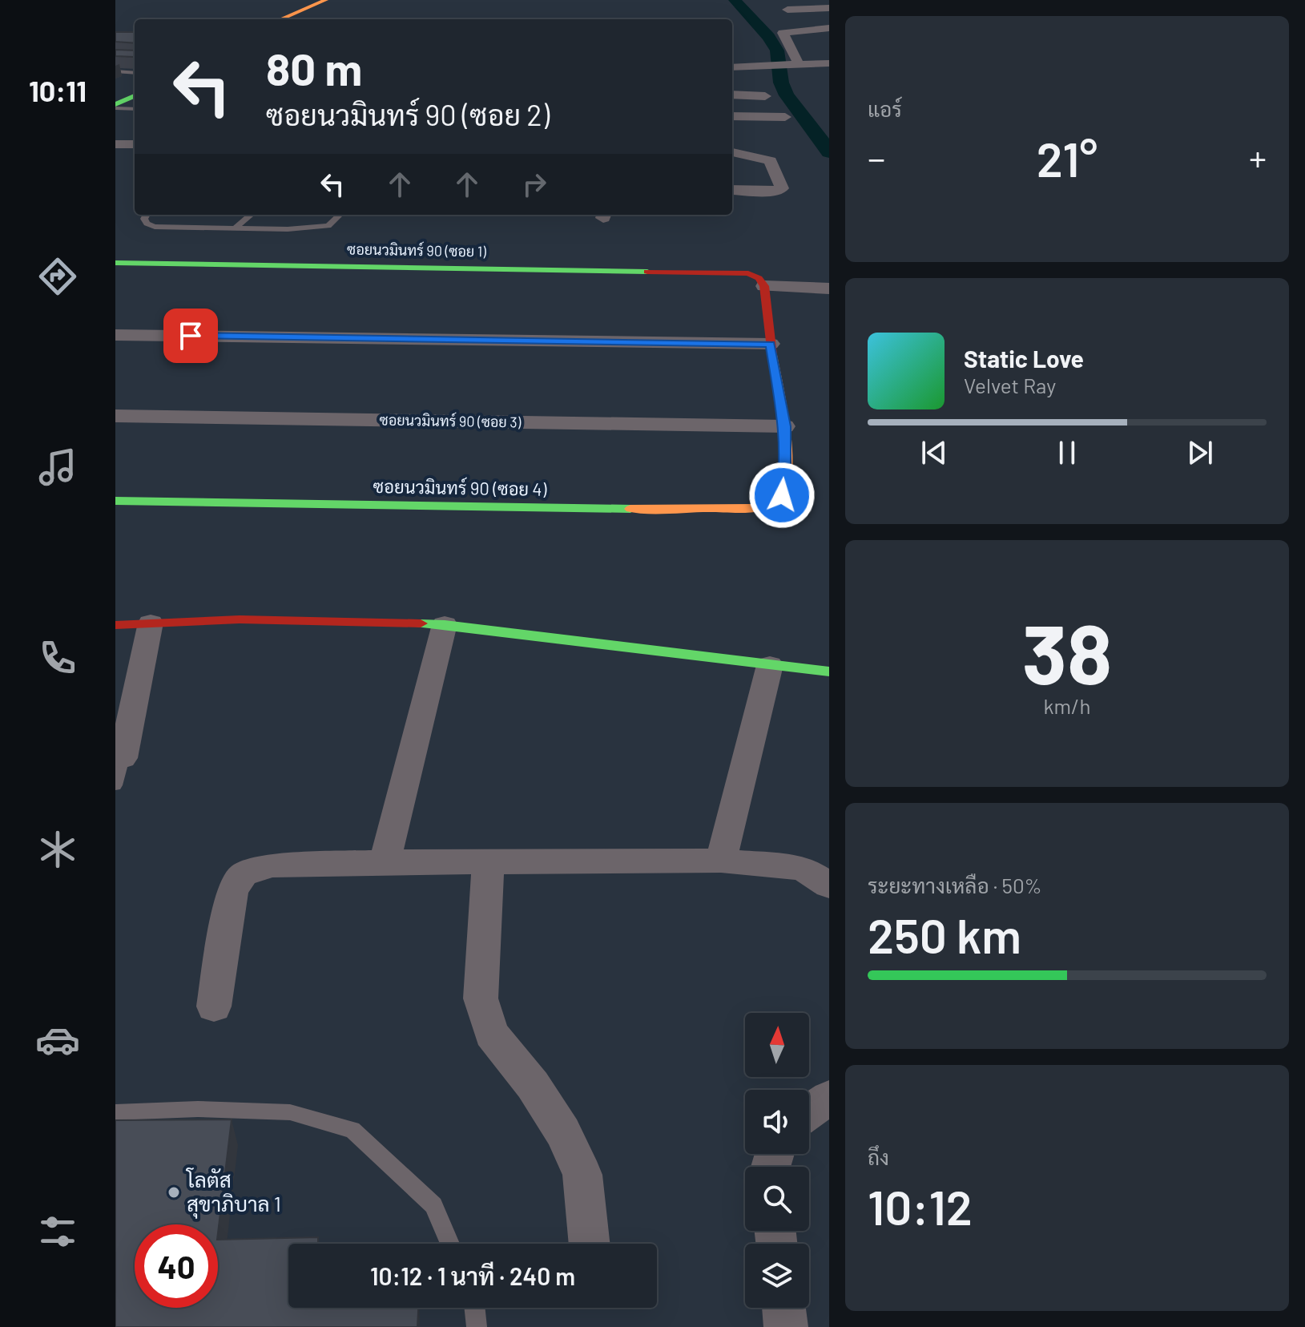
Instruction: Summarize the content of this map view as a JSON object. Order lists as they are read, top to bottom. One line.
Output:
{"streets":{"street":["ซอยนวมินทร์ 90 (ซอย 1)","ซอยนวมินทร์ 90 (ซอย 3)","ซอยนวมินทร์ 90 (ซอย 4)"]},"crossings":[["ซอยนวมินทร์ 90 (ซอย 3)","ซอยนวมินทร์ 90 (ซอย 4)"]],"places":["โลตัส สุขาภิบาล 1"],"north":"top","page":{"tabs":"10:11","tile":["แอร์",["38","km/h"],["ระยะทางเหลือ · 50%","250 km"],["ถึง","10:12"]],"turn":["80 m","ซอยนวมินทร์ 90 (ซอย 2)"],"heat":["−","21°","+"],"song":["Static Love","Velvet Ray"],"limit":"40","trip":"10:12 · 1 นาที · 240 m"}}
